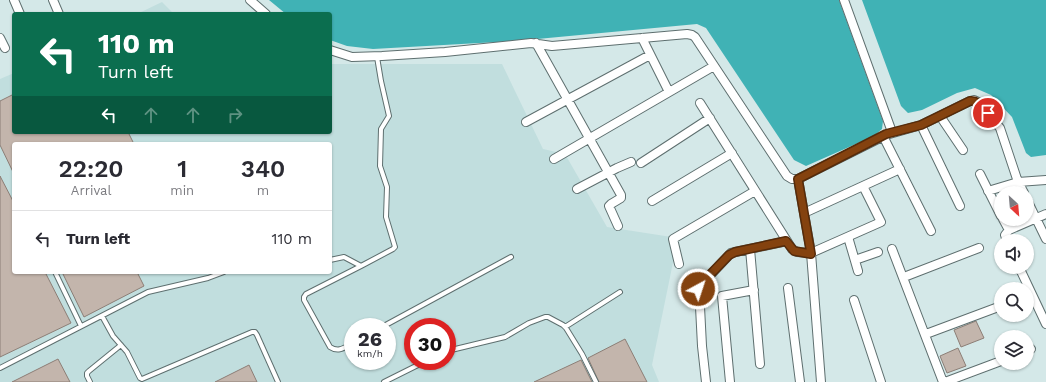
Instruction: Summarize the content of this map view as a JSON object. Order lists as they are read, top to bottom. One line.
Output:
{"north":"bottom right","page":{"turn":["110 m","Turn left"],"eta":["22:20","Arrival","1","min","340","m"],"list":[{"name":"Turn left","value":"110 m"}],"speed":"26 km/h","limit":"30"}}
